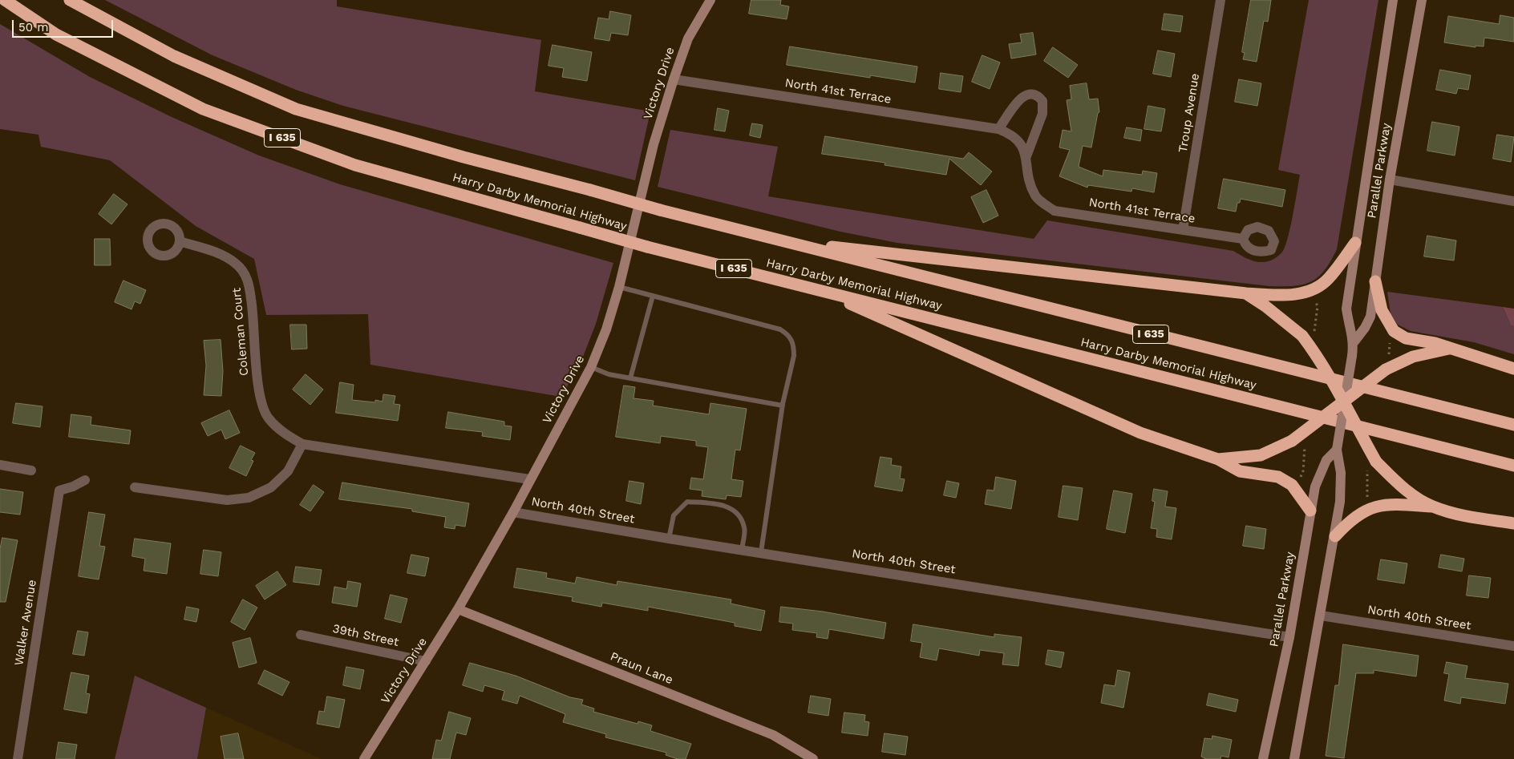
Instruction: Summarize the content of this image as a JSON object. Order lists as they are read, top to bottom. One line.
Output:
{"streets":{"highway":["I 635","Harry Darby Memorial Highway"],"main road":["Victory Drive","Parallel Parkway","Praun Lane"],"street":["North 41st Terrace","Troup Avenue","Coleman Court","North 40th Street","Walker Avenue","39th Street"]},"crossings":[["Victory Drive","North 41st Terrace"],["Victory Drive","North 40th Street"],["Victory Drive","39th Street"],["Victory Drive","Praun Lane"],["North 41st Terrace","Troup Avenue"],["Parallel Parkway","North 40th Street"],["Coleman Court","North 40th Street"]],"scale_bar":"50 m"}
